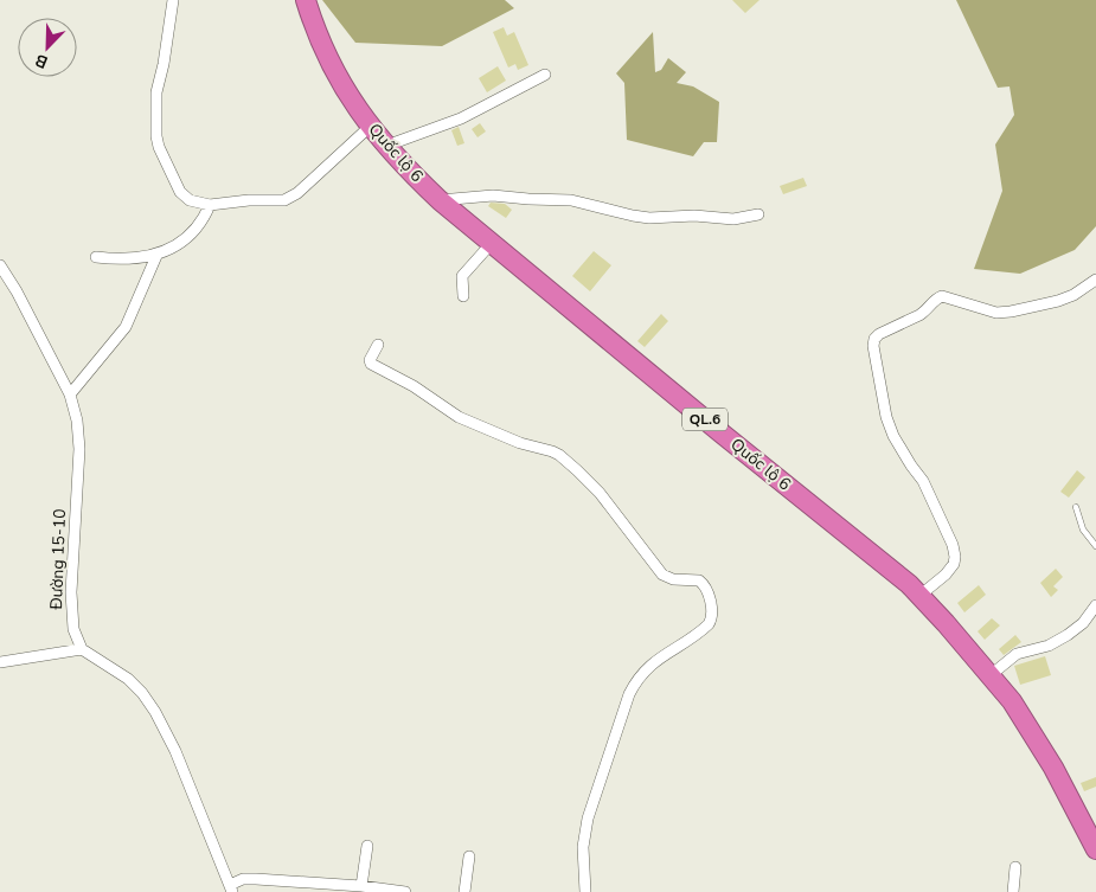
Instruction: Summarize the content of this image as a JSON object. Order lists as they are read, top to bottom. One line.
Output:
{"streets":{"highway":["Quốc lộ 6","QL.6"],"street":["Đường 15-10"]},"north":"bottom left"}
